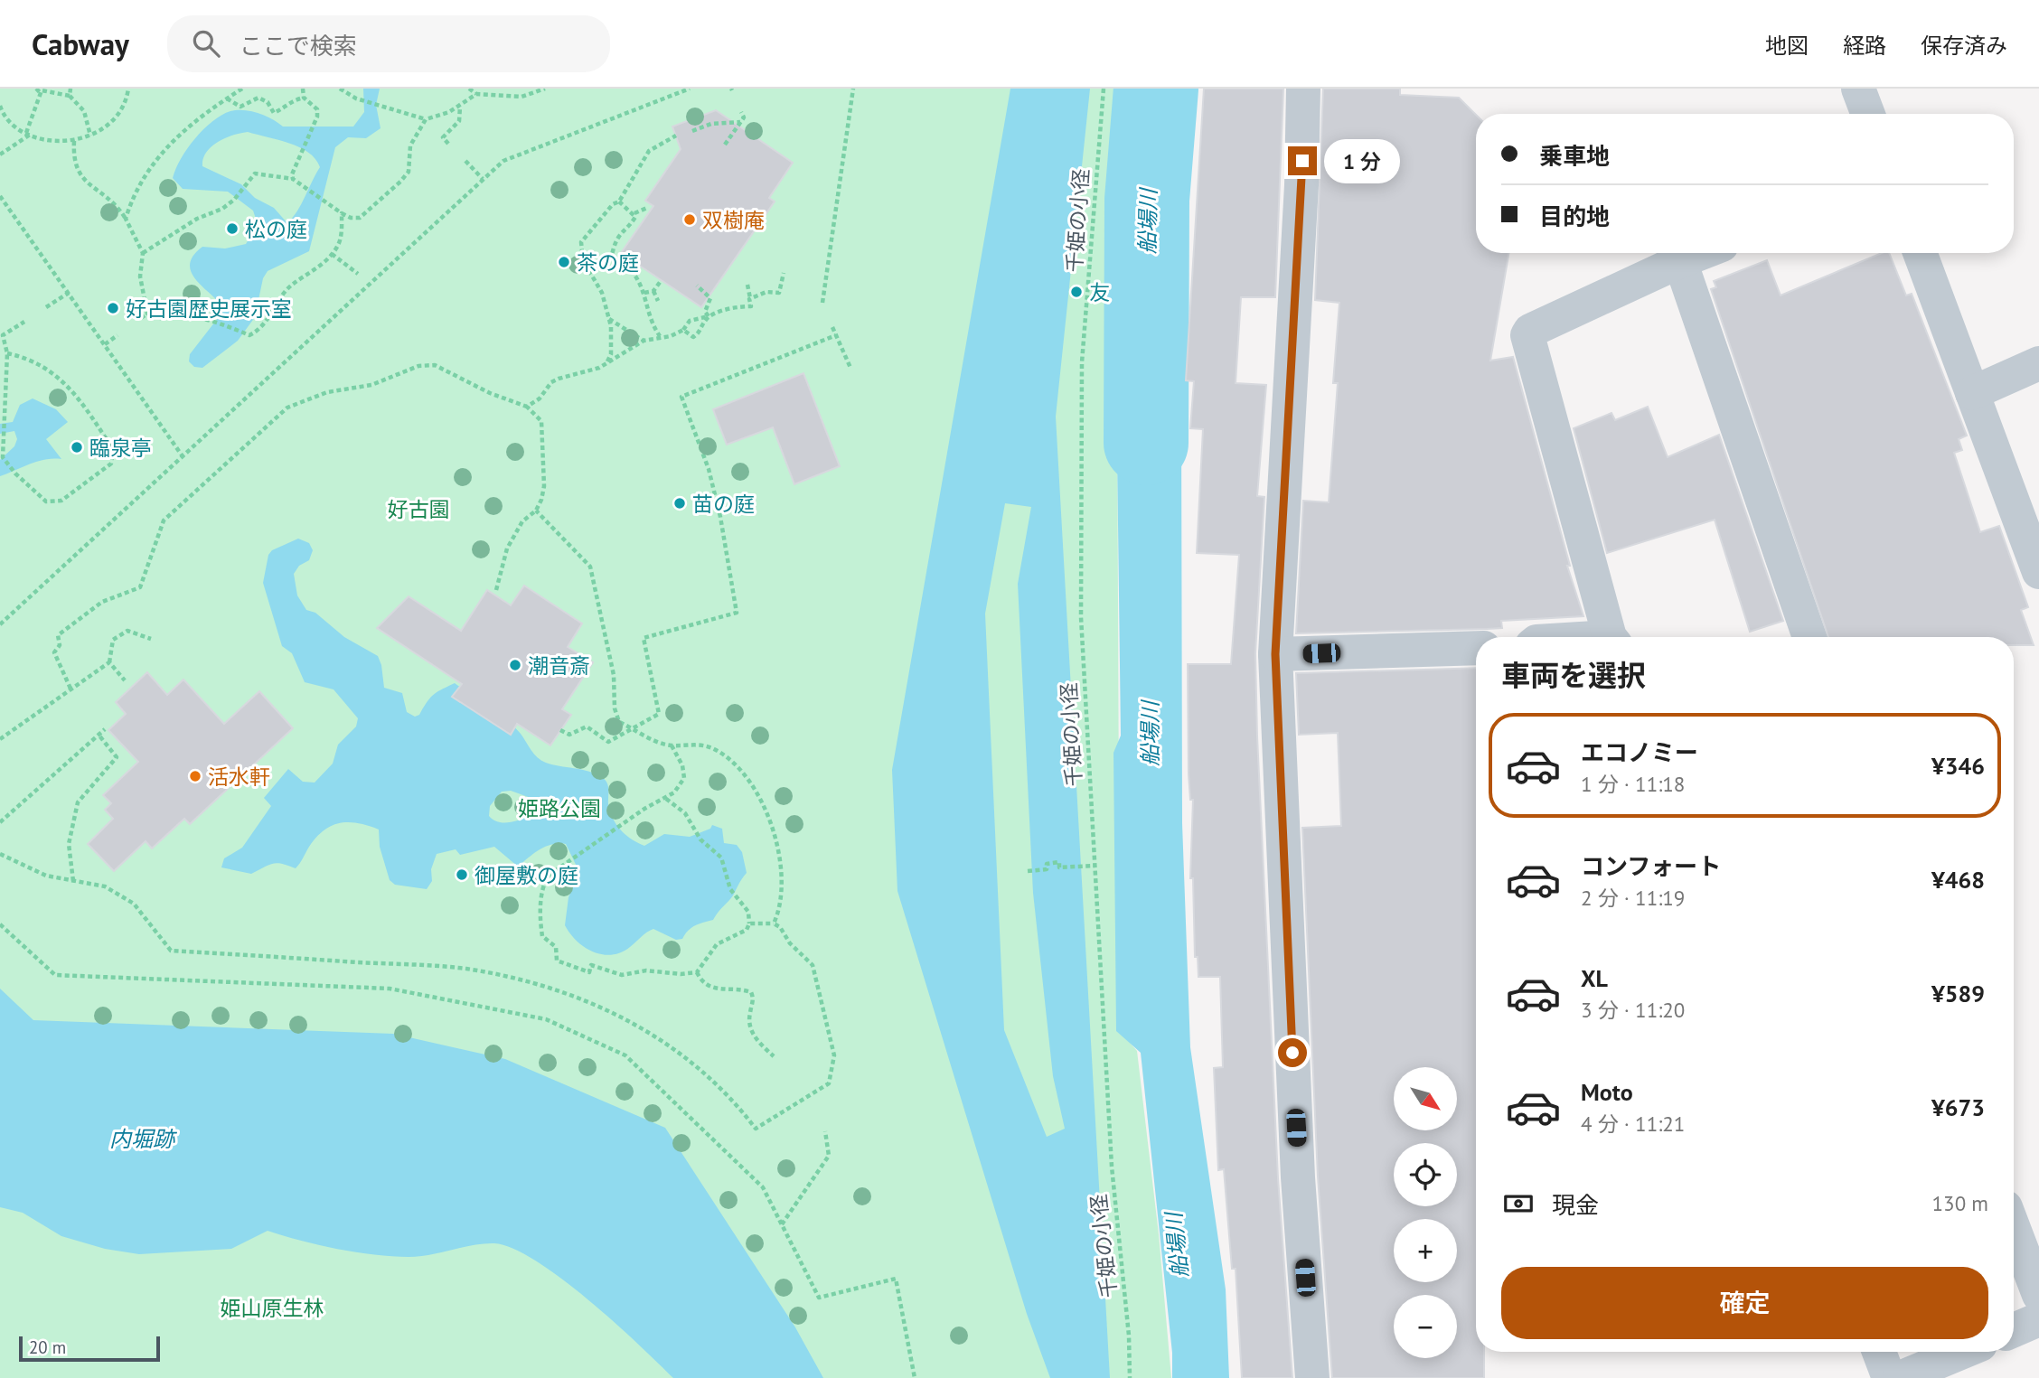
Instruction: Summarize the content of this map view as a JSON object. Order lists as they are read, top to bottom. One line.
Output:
{"streets":{"path":["千姫の小径"]},"water":["船場川","内堀跡"],"parks":["好古園","姫路公園","姫山原生林"],"places":["双樹庵","松の庭","茶の庭","友","好古園歴史展示室","臨泉亭","苗の庭","潮音斎","活水軒","御屋敷の庭"],"scale_bar":"20 m","north":"bottom right","page":{"header":"Cabway","search":"ここで検索","nav":["地図","経路","保存済み"],"banner":["乗車地","目的地"],"bubble":"1 分","heading":"車両を選択","list":[{"name":"エコノミー","note":"1 分 · 11:18","value":"¥346"},{"name":"コンフォート","note":"2 分 · 11:19","value":"¥468"},{"name":"XL","note":"3 分 · 11:20","value":"¥589"},{"name":"Moto","note":"4 分 · 11:21","value":"¥673"}],"map_buttons":["+","−"],"pay":["現金","130 m"],"buttons":"確定","scale":"20 m"}}
